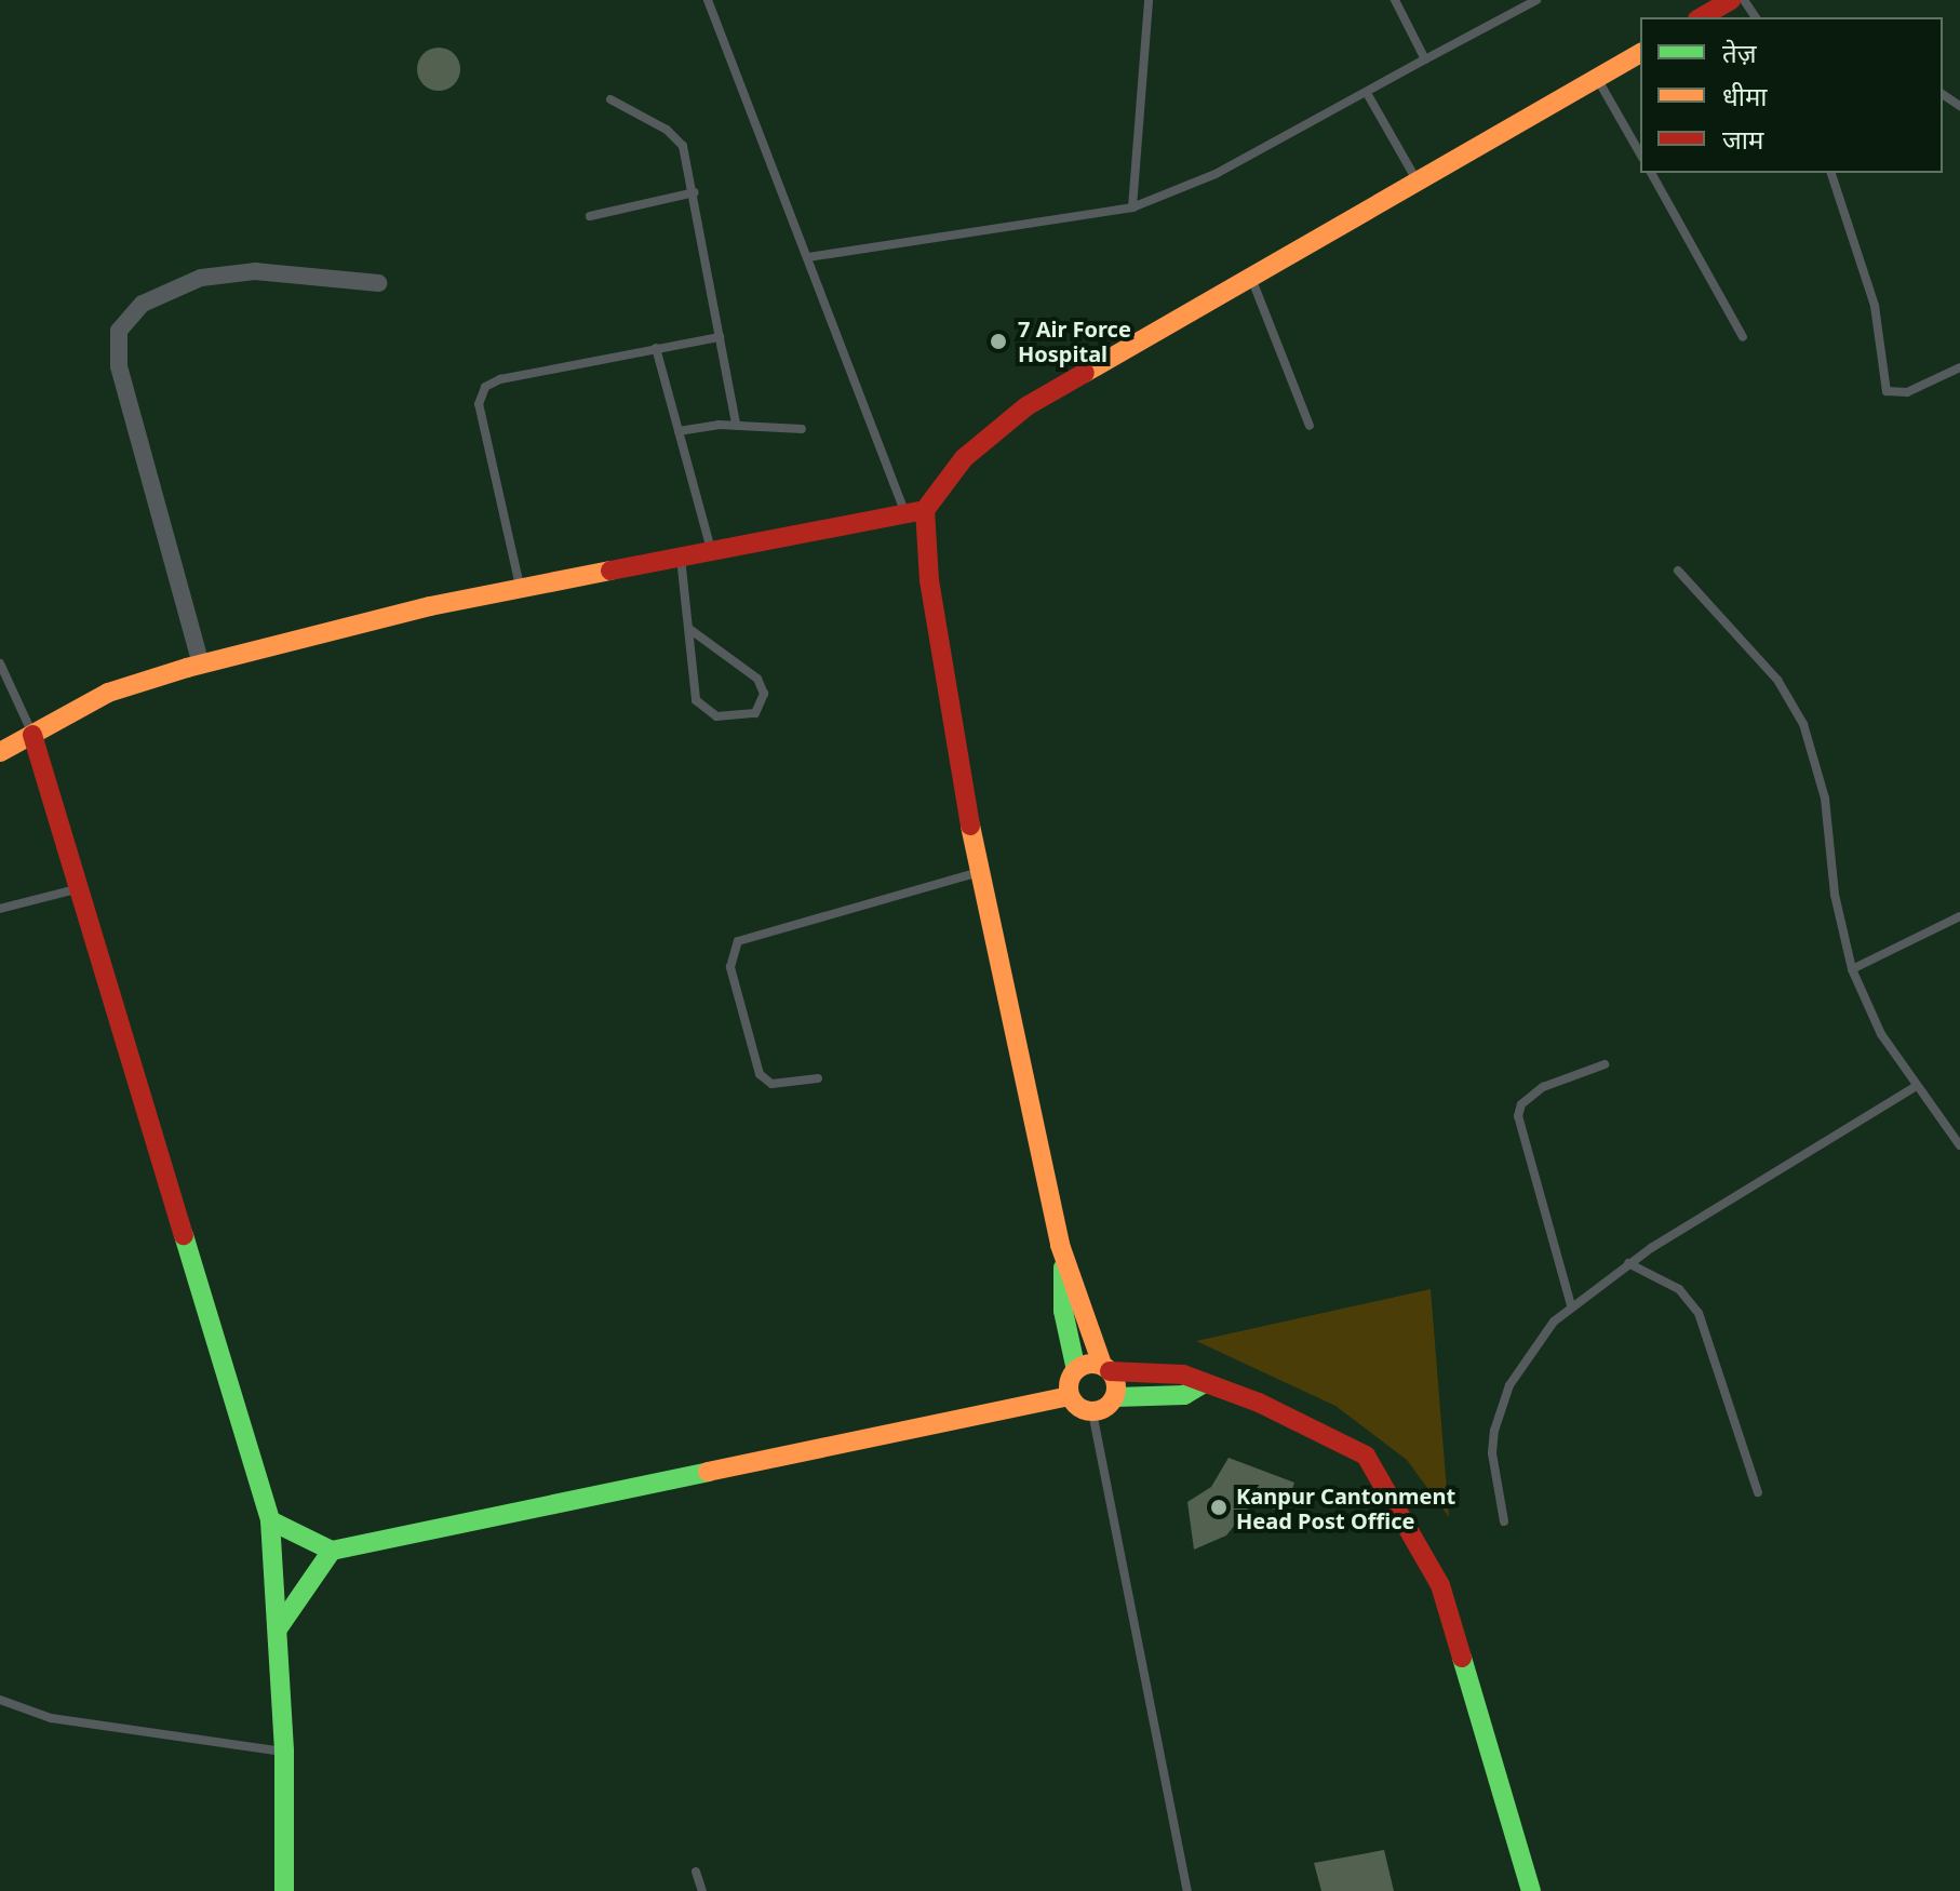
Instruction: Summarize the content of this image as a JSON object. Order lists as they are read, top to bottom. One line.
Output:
{"places":["7 Air Force Hospital","Kanpur Cantonment Head Post Office"],"legend":["तेज़","धीमा","जाम"]}
